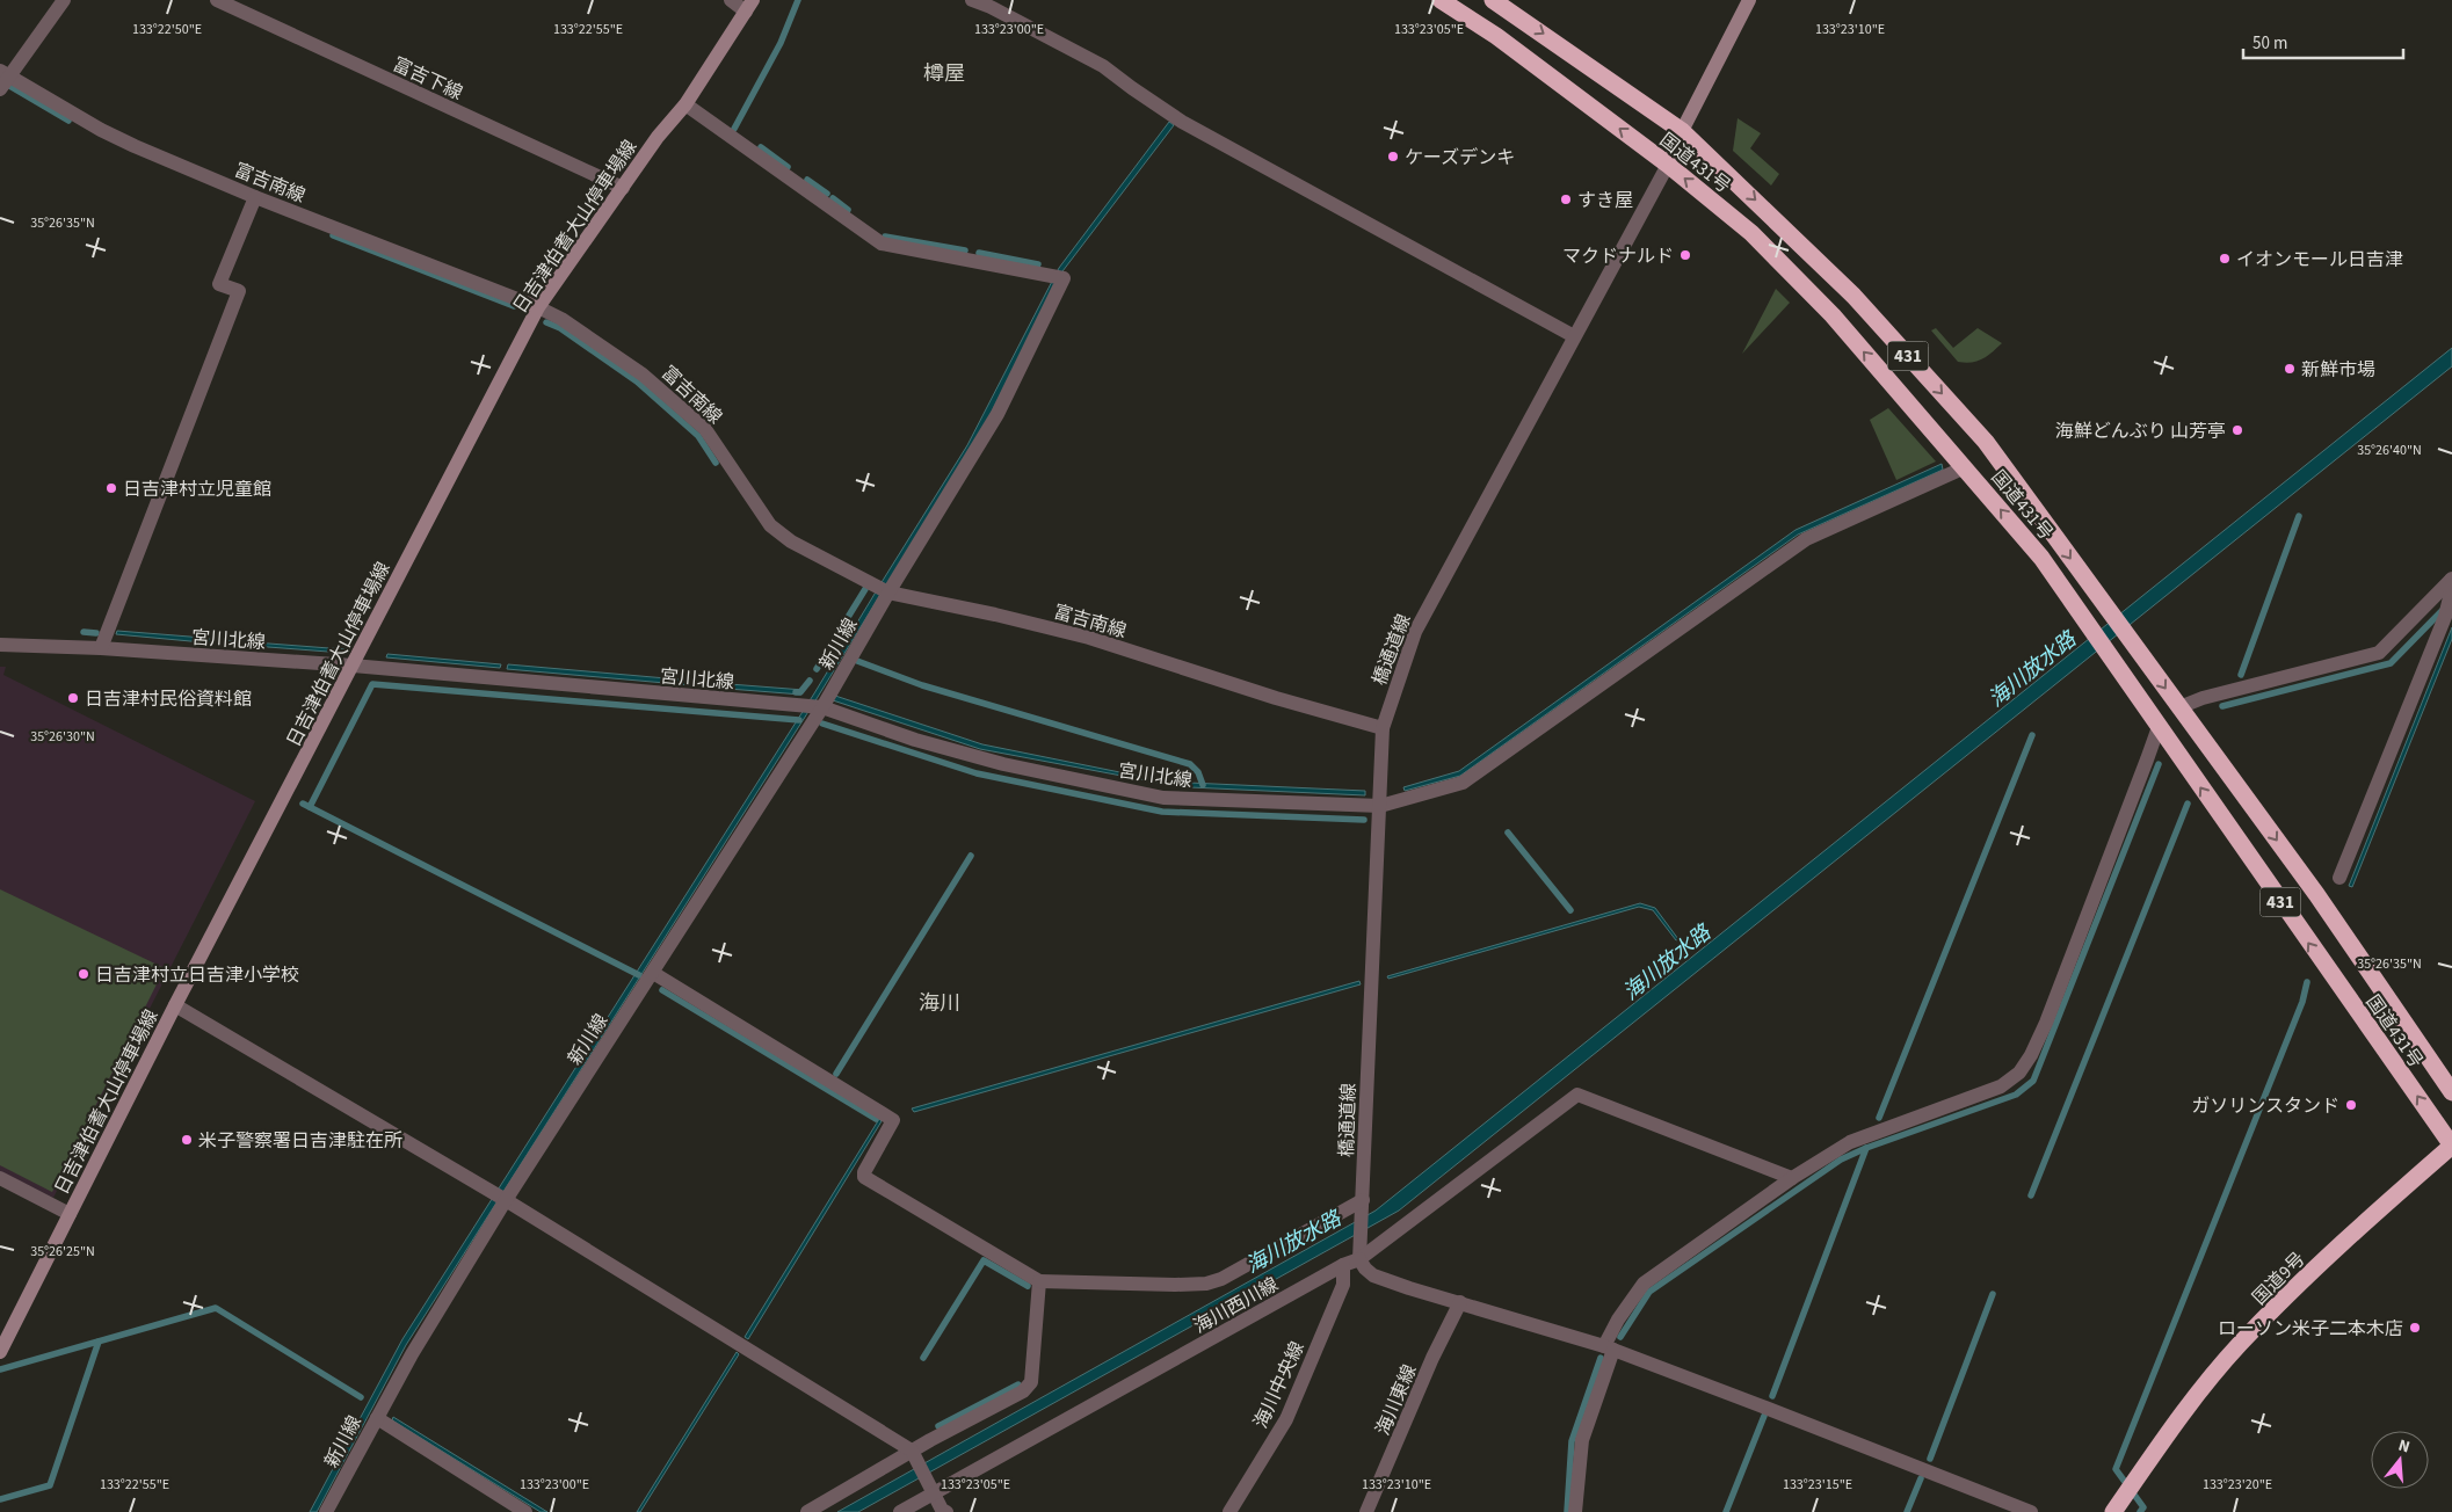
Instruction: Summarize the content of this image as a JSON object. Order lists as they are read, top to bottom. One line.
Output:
{"streets":{"highway":["国道431号","431","国道9号"],"main road":["日吉津伯耆大山停車場線"],"street":["富吉下線","富吉南線","宮川北線","新川線","橋通道線","海川西川線","海川中央線","海川東線"]},"crossings":[["富吉下線","日吉津伯耆大山停車場線"],["国道431号","宮川北線"],["国道431号","橋通道線"],["国道431号","国道9号"],["富吉南線","日吉津伯耆大山停車場線"],["富吉南線","新川線"],["富吉南線","橋通道線"],["日吉津伯耆大山停車場線","宮川北線"],["日吉津伯耆大山停車場線","新川線"],["宮川北線","新川線"],["宮川北線","橋通道線"],["橋通道線","海川西川線"],["海川西川線","海川中央線"]],"districts":["樽屋","海川"],"water":["海川放水路"],"places":["ケーズデンキ","すき屋","マクドナルド","イオンモール日吉津","新鮮市場","海鮮どんぶり 山芳亭","日吉津村立児童館","日吉津村民俗資料館","日吉津村立日吉津小学校","ガソリンスタンド","米子警察署日吉津駐在所","ローソン米子二本木店"],"scale_bar":"50 m","north":"top","coordinates":["133°22'50\"E","133°22'55\"E","133°23'00\"E","133°23'05\"E","133°23'10\"E","35°26'35\"N","35°26'40\"N","35°26'30\"N","35°26'25\"N","133°23'15\"E","133°23'20\"E"]}
